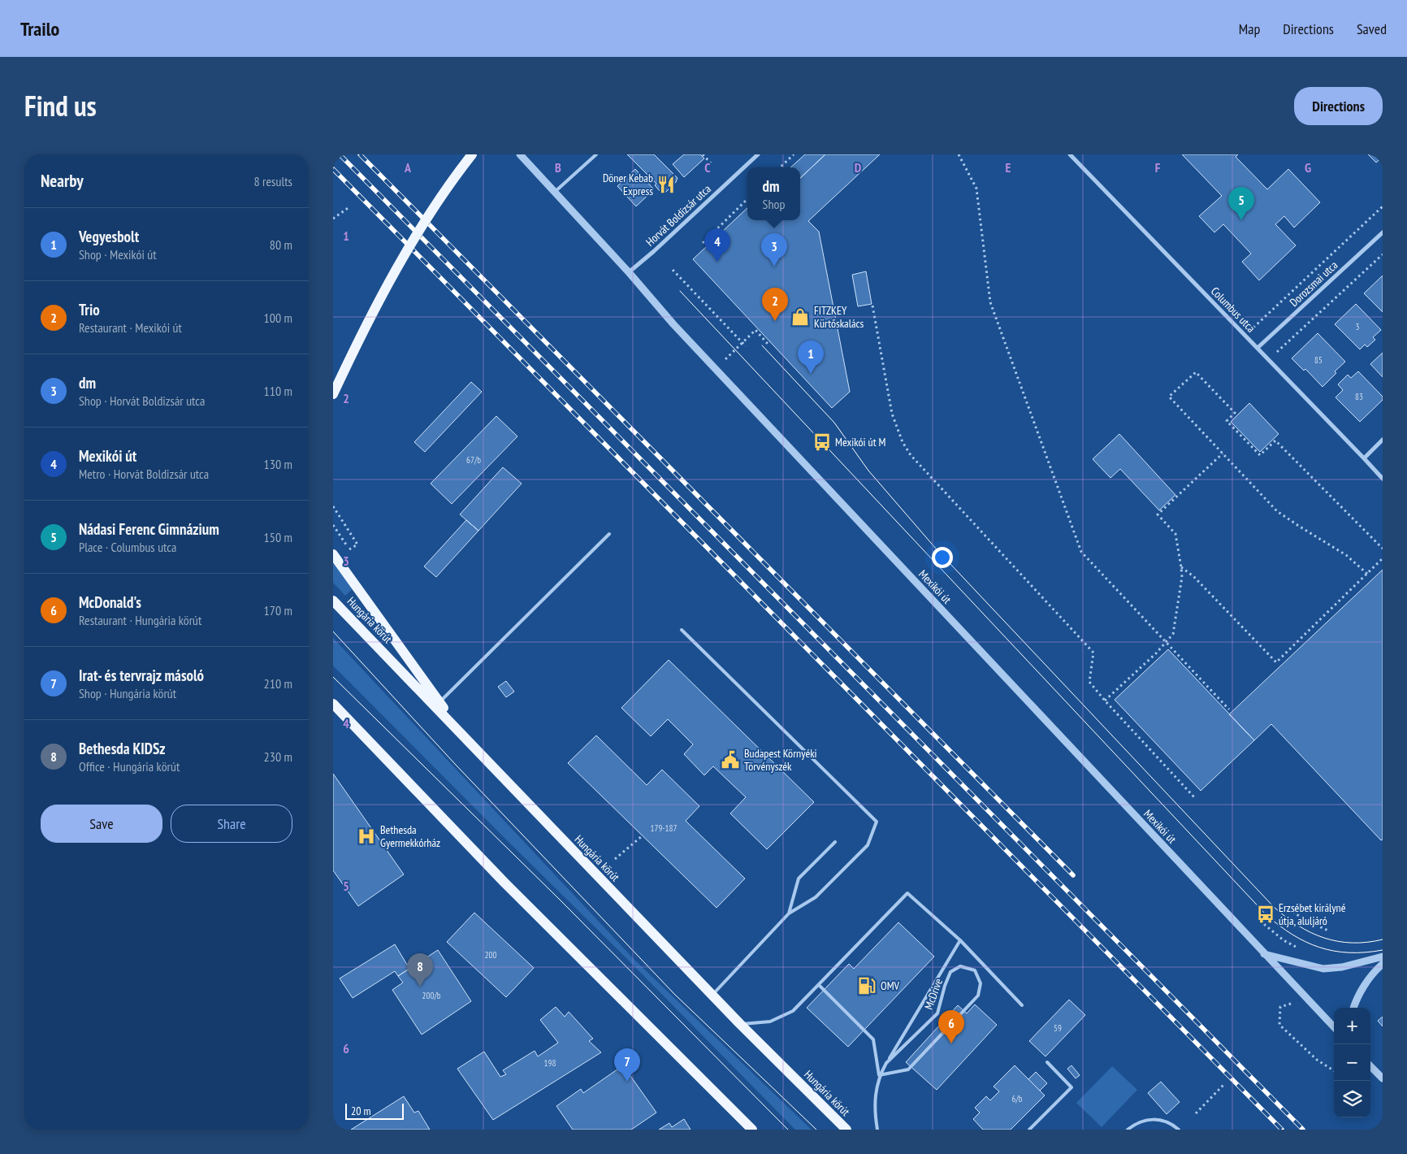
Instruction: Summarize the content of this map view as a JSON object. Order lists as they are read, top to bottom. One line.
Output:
{"streets":{"main road":["Hungária körút"],"street":["Horvát Boldizsár utca","Dorozsmai utca","Columbus utca","Mexikói út"],"lane":["McDrive"]},"crossings":[["Horvát Boldizsár utca","Mexikói út"],["Dorozsmai utca","Columbus utca"]],"places":{"restaurant":["Döner Kebab Express"],"shop":["FITZKEY Kürtőskalács"],"bus stop":["Mexikói út M","Erzsébet királyné útja, aluljáró"],"public building":["Budapest Környéki Törvényszék"],"hospital":["Bethesda Gyermekkórház"],"fuel station":["OMV"]},"house_numbers":["3","85","83","67/b","179-187","200","200/b","59","198","6/b"],"scale_bar":"20 m","page":{"header":"Trailo","nav":["Map","Directions","Saved"],"title":"Find us","buttons":["Directions",["Save","Share"]],"heading":["Nearby","8 results"],"popup":["dm","Shop"],"pins":["5","4","3","2","1","8","6","7"],"list":[{"mark":"1","name":"Vegyesbolt","note":"Shop · Mexikói út","value":"80 m"},{"mark":"2","name":"Trio","note":"Restaurant · Mexikói út","value":"100 m"},{"mark":"3","name":"dm","note":"Shop · Horvát Boldizsár utca","value":"110 m"},{"mark":"4","name":"Mexikói út","note":"Metro · Horvát Boldizsár utca","value":"130 m"},{"mark":"5","name":"Nádasi Ferenc Gimnázium","note":"Place · Columbus utca","value":"150 m"},{"mark":"6","name":"McDonald's","note":"Restaurant · Hungária körút","value":"170 m"},{"mark":"7","name":"Irat- és tervrajz másoló","note":"Shop · Hungária körút","value":"210 m"},{"mark":"8","name":"Bethesda KIDSz","note":"Office · Hungária körút","value":"230 m"}],"map_buttons":["+","−"],"scale":"20 m"},"grid":{"columns":["A","B","C","D","E","F","G"],"rows":["1","2","3","4","5","6"]}}
